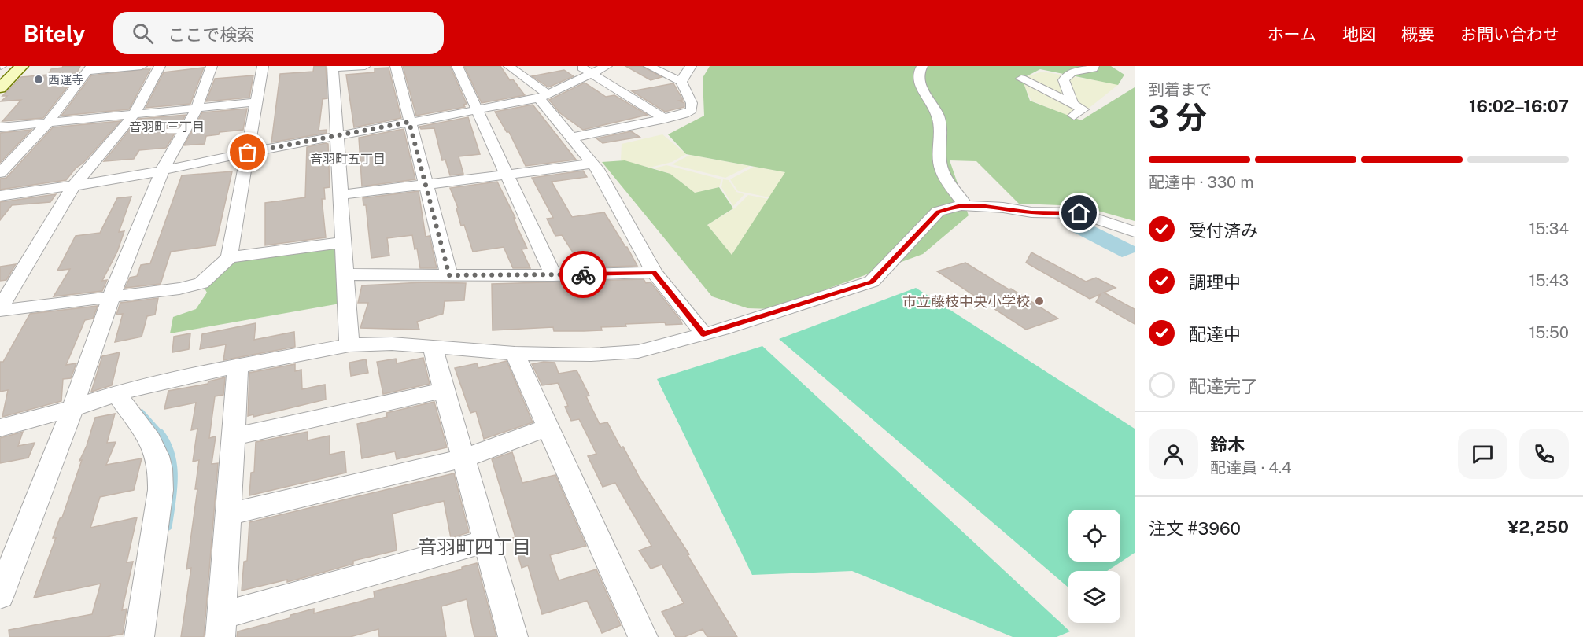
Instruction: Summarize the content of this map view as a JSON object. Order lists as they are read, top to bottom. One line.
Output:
{"districts":["音羽町三丁目","音羽町五丁目","音羽町四丁目"],"places":["西運寺","市立藤枝中央小学校"],"page":{"header":"Bitely","search":"ここで検索","nav":["ホーム","地図","概要","お問い合わせ"],"heading":["3 分","到着まで","16:02–16:07"],"panel":["鈴木","配達員 · 4.4","注文 #3960","¥2,250"],"bar":"配達中 · 330 m","list":[["受付済み","15:34"],["調理中","15:43"],["配達中","15:50"],"配達完了"]}}
